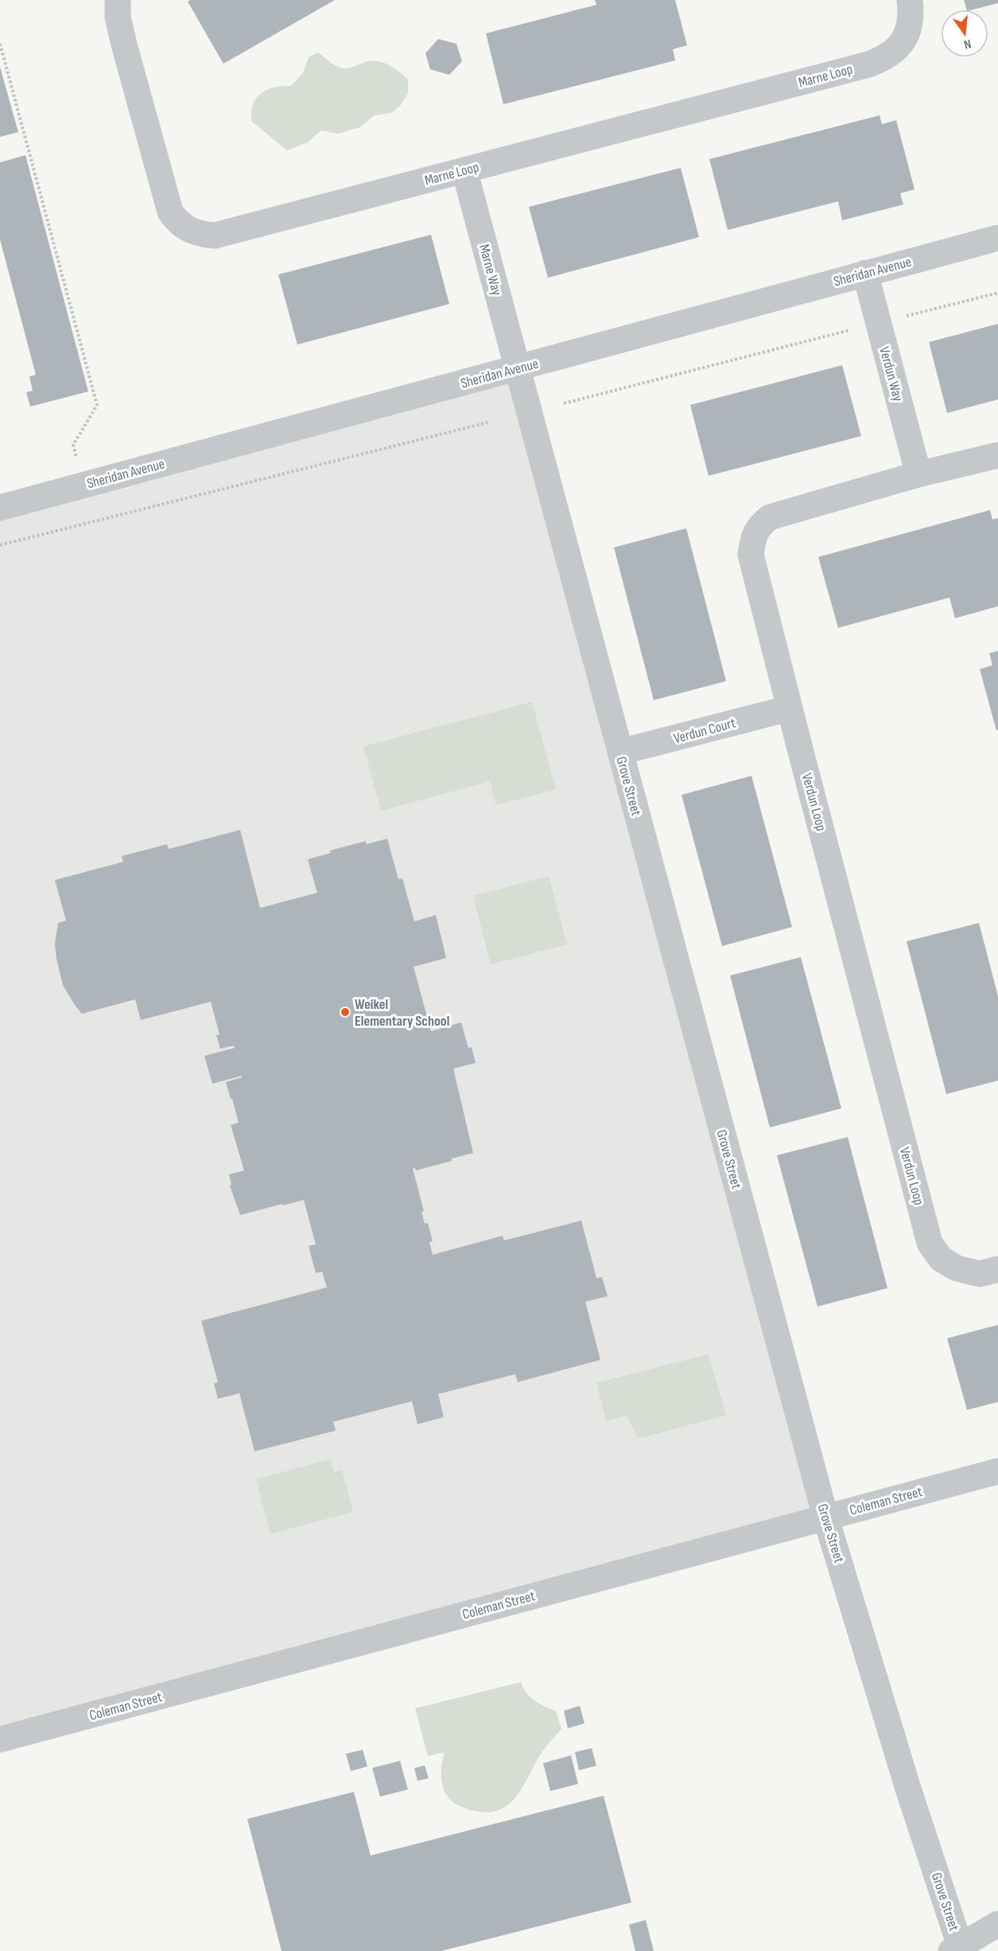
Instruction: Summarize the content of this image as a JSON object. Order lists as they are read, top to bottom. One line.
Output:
{"streets":{"street":["Marne Loop","Marne Way","Sheridan Avenue","Verdun Way","Verdun Court","Grove Street","Verdun Loop","Coleman Street"]},"crossings":[["Marne Loop","Marne Way"],["Marne Way","Sheridan Avenue"],["Marne Way","Grove Street"],["Sheridan Avenue","Verdun Way"],["Sheridan Avenue","Grove Street"],["Verdun Way","Verdun Loop"],["Verdun Court","Grove Street"],["Verdun Court","Verdun Loop"],["Grove Street","Coleman Street"]],"places":["Weikel Elementary School"],"north":"bottom"}
